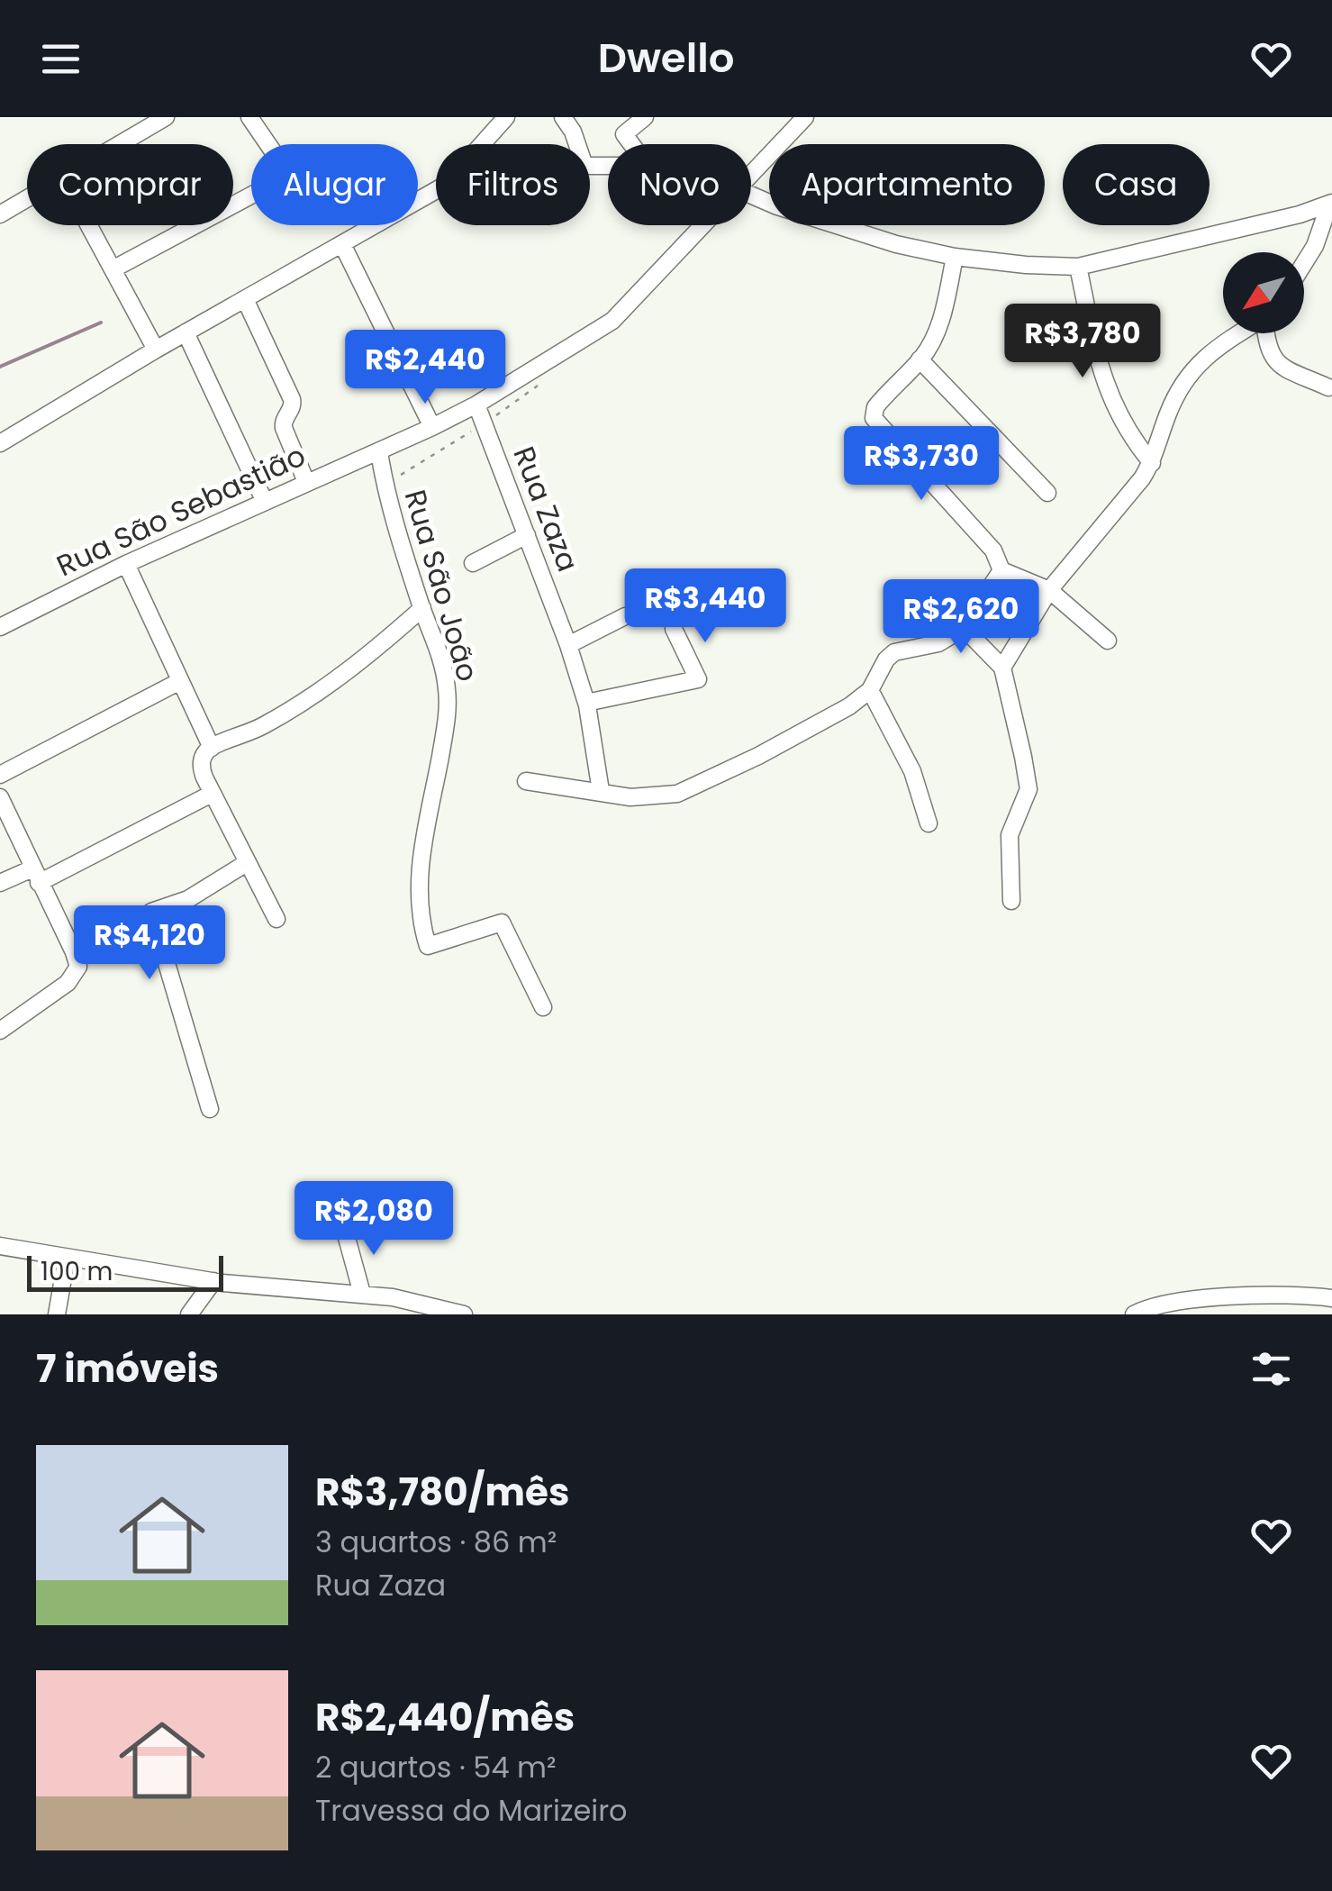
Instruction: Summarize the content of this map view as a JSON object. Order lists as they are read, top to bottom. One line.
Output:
{"streets":{"street":["Rua Zaza","Rua São Sebastião","Rua São João"]},"crossings":[["Rua Zaza","Rua São Sebastião"],["Rua São Sebastião","Rua São João"]],"scale_bar":"100 m","north":"bottom left","page":{"header":"Dwello","chip":["Comprar","Alugar","Filtros","Novo","Apartamento","Casa"],"price":["R$3,780","R$2,440","R$3,730","R$3,440","R$2,620","R$4,120","R$2,080"],"scale":"100 m","heading":"7 imóveis","list":[{"name":"R$3,780/mês","note":"3 quartos · 86 m² · Rua Zaza"},{"name":"R$2,440/mês","note":"2 quartos · 54 m² · Travessa do Marizeiro"}]}}
